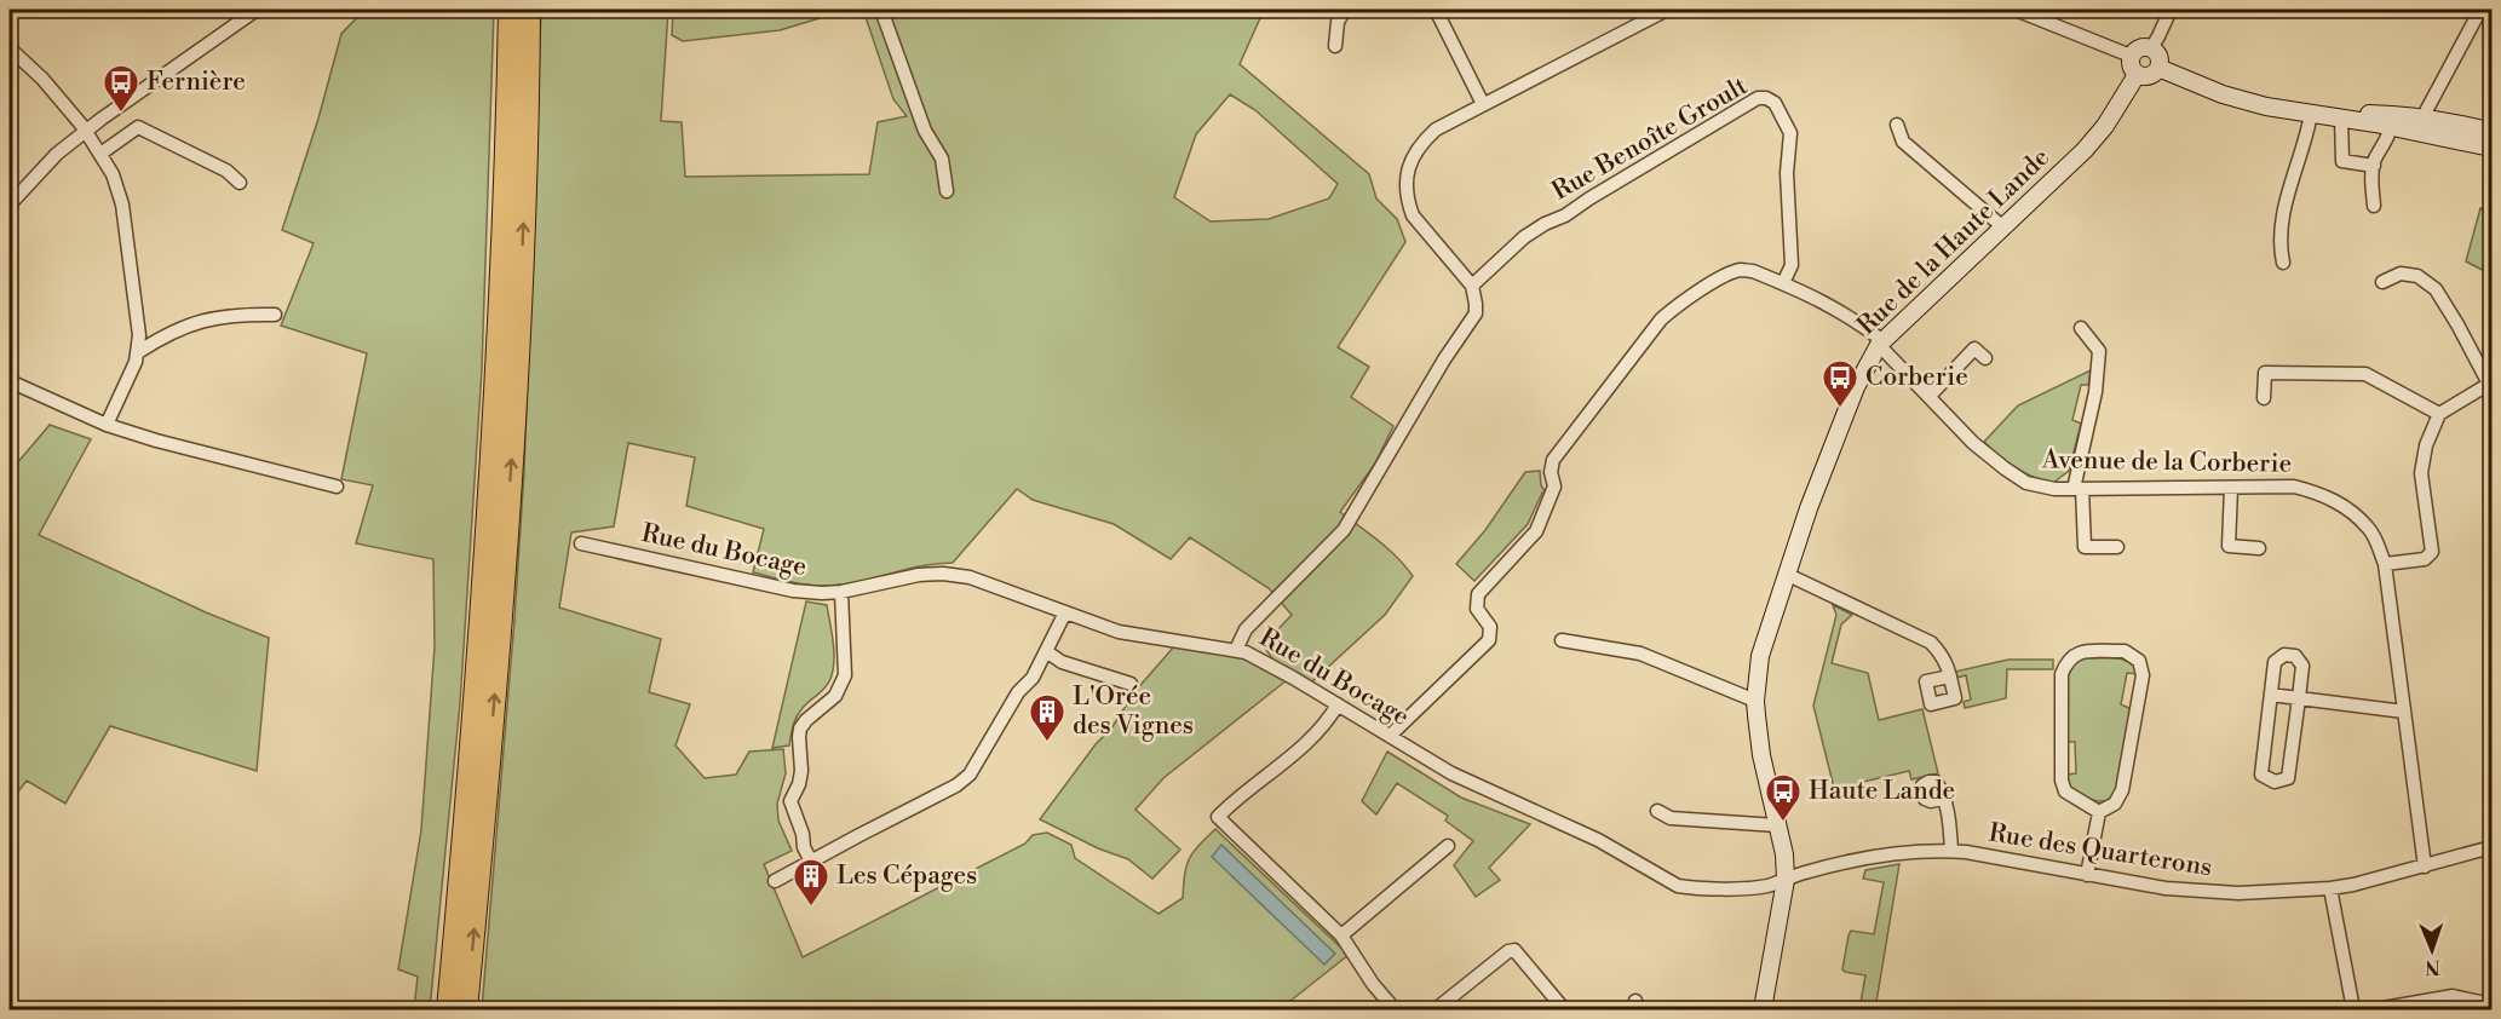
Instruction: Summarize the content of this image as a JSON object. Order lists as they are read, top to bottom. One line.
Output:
{"streets":{"street":["Rue Benoîte Groult","Rue de la Haute Lande","Avenue de la Corberie","Rue du Bocage","Rue des Quarterons"]},"crossings":[["Rue Benoîte Groult","Avenue de la Corberie"],["Rue de la Haute Lande","Avenue de la Corberie"],["Rue de la Haute Lande","Rue du Bocage"],["Rue de la Haute Lande","Rue des Quarterons"],["Avenue de la Corberie","Rue du Bocage"],["Avenue de la Corberie","Rue des Quarterons"],["Rue du Bocage","Rue des Quarterons"]],"places":{"bus stop":["Fernière","Corberie","Haute Lande"],"building":["L'Orée des Vignes","Les Cépages"]},"north":"bottom"}
